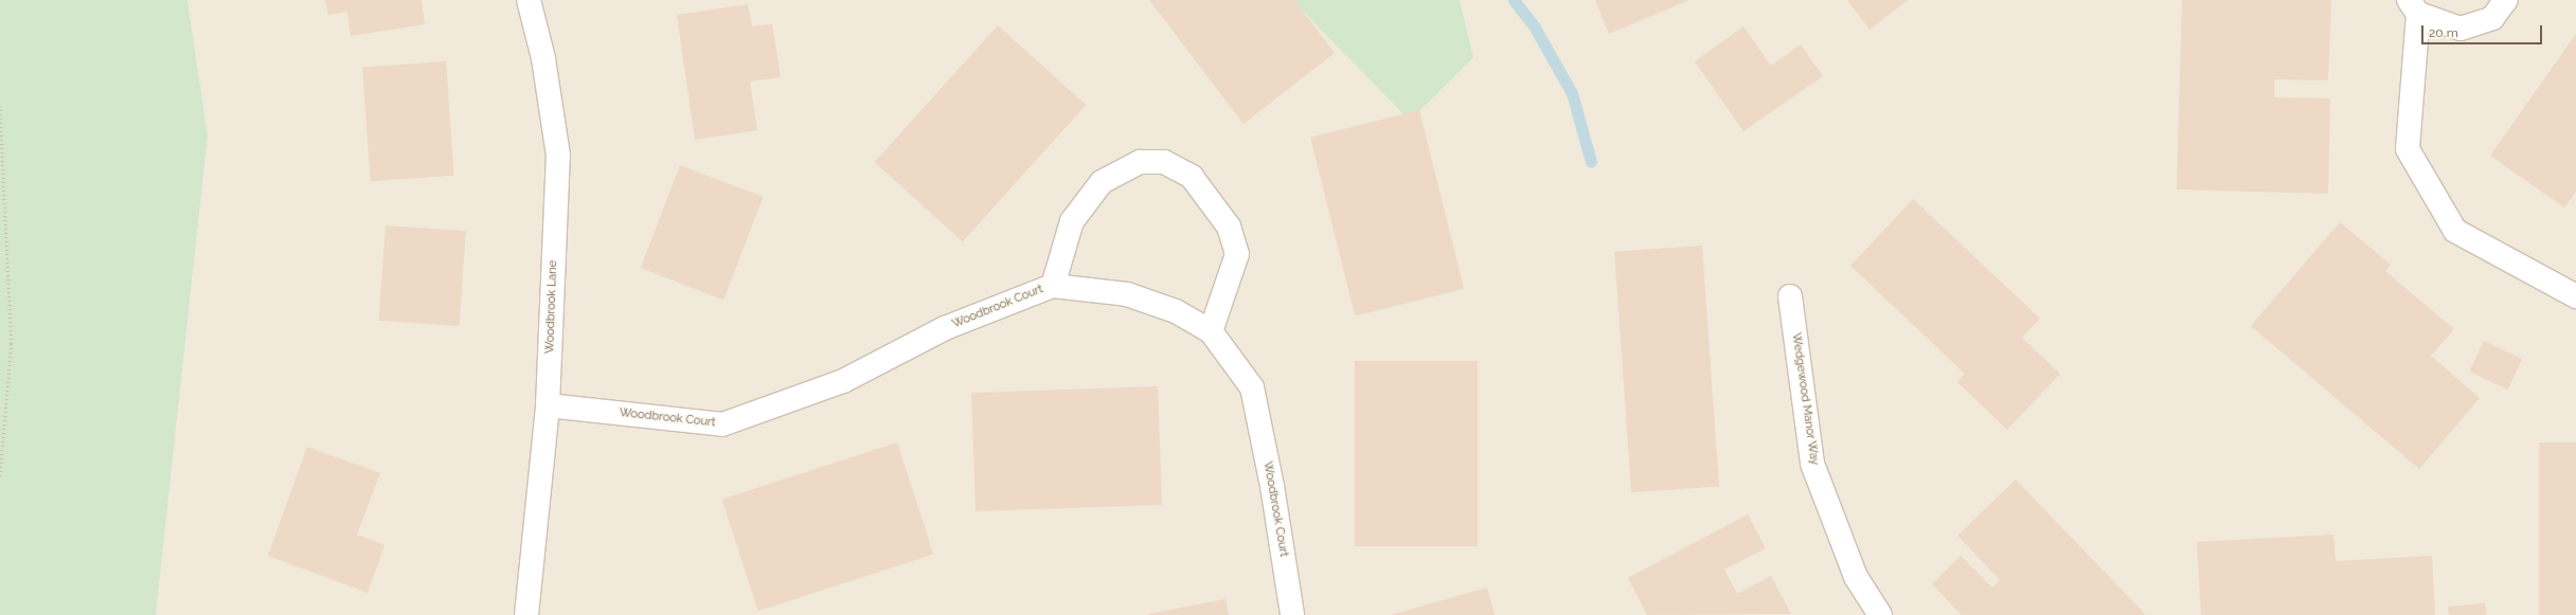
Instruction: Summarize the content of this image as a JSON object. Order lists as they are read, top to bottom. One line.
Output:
{"streets":{"street":["Woodbrook Lane","Woodbrook Court","Wedgewood Manor Way"]},"crossings":[["Woodbrook Lane","Woodbrook Court"]],"scale_bar":"20 m"}
